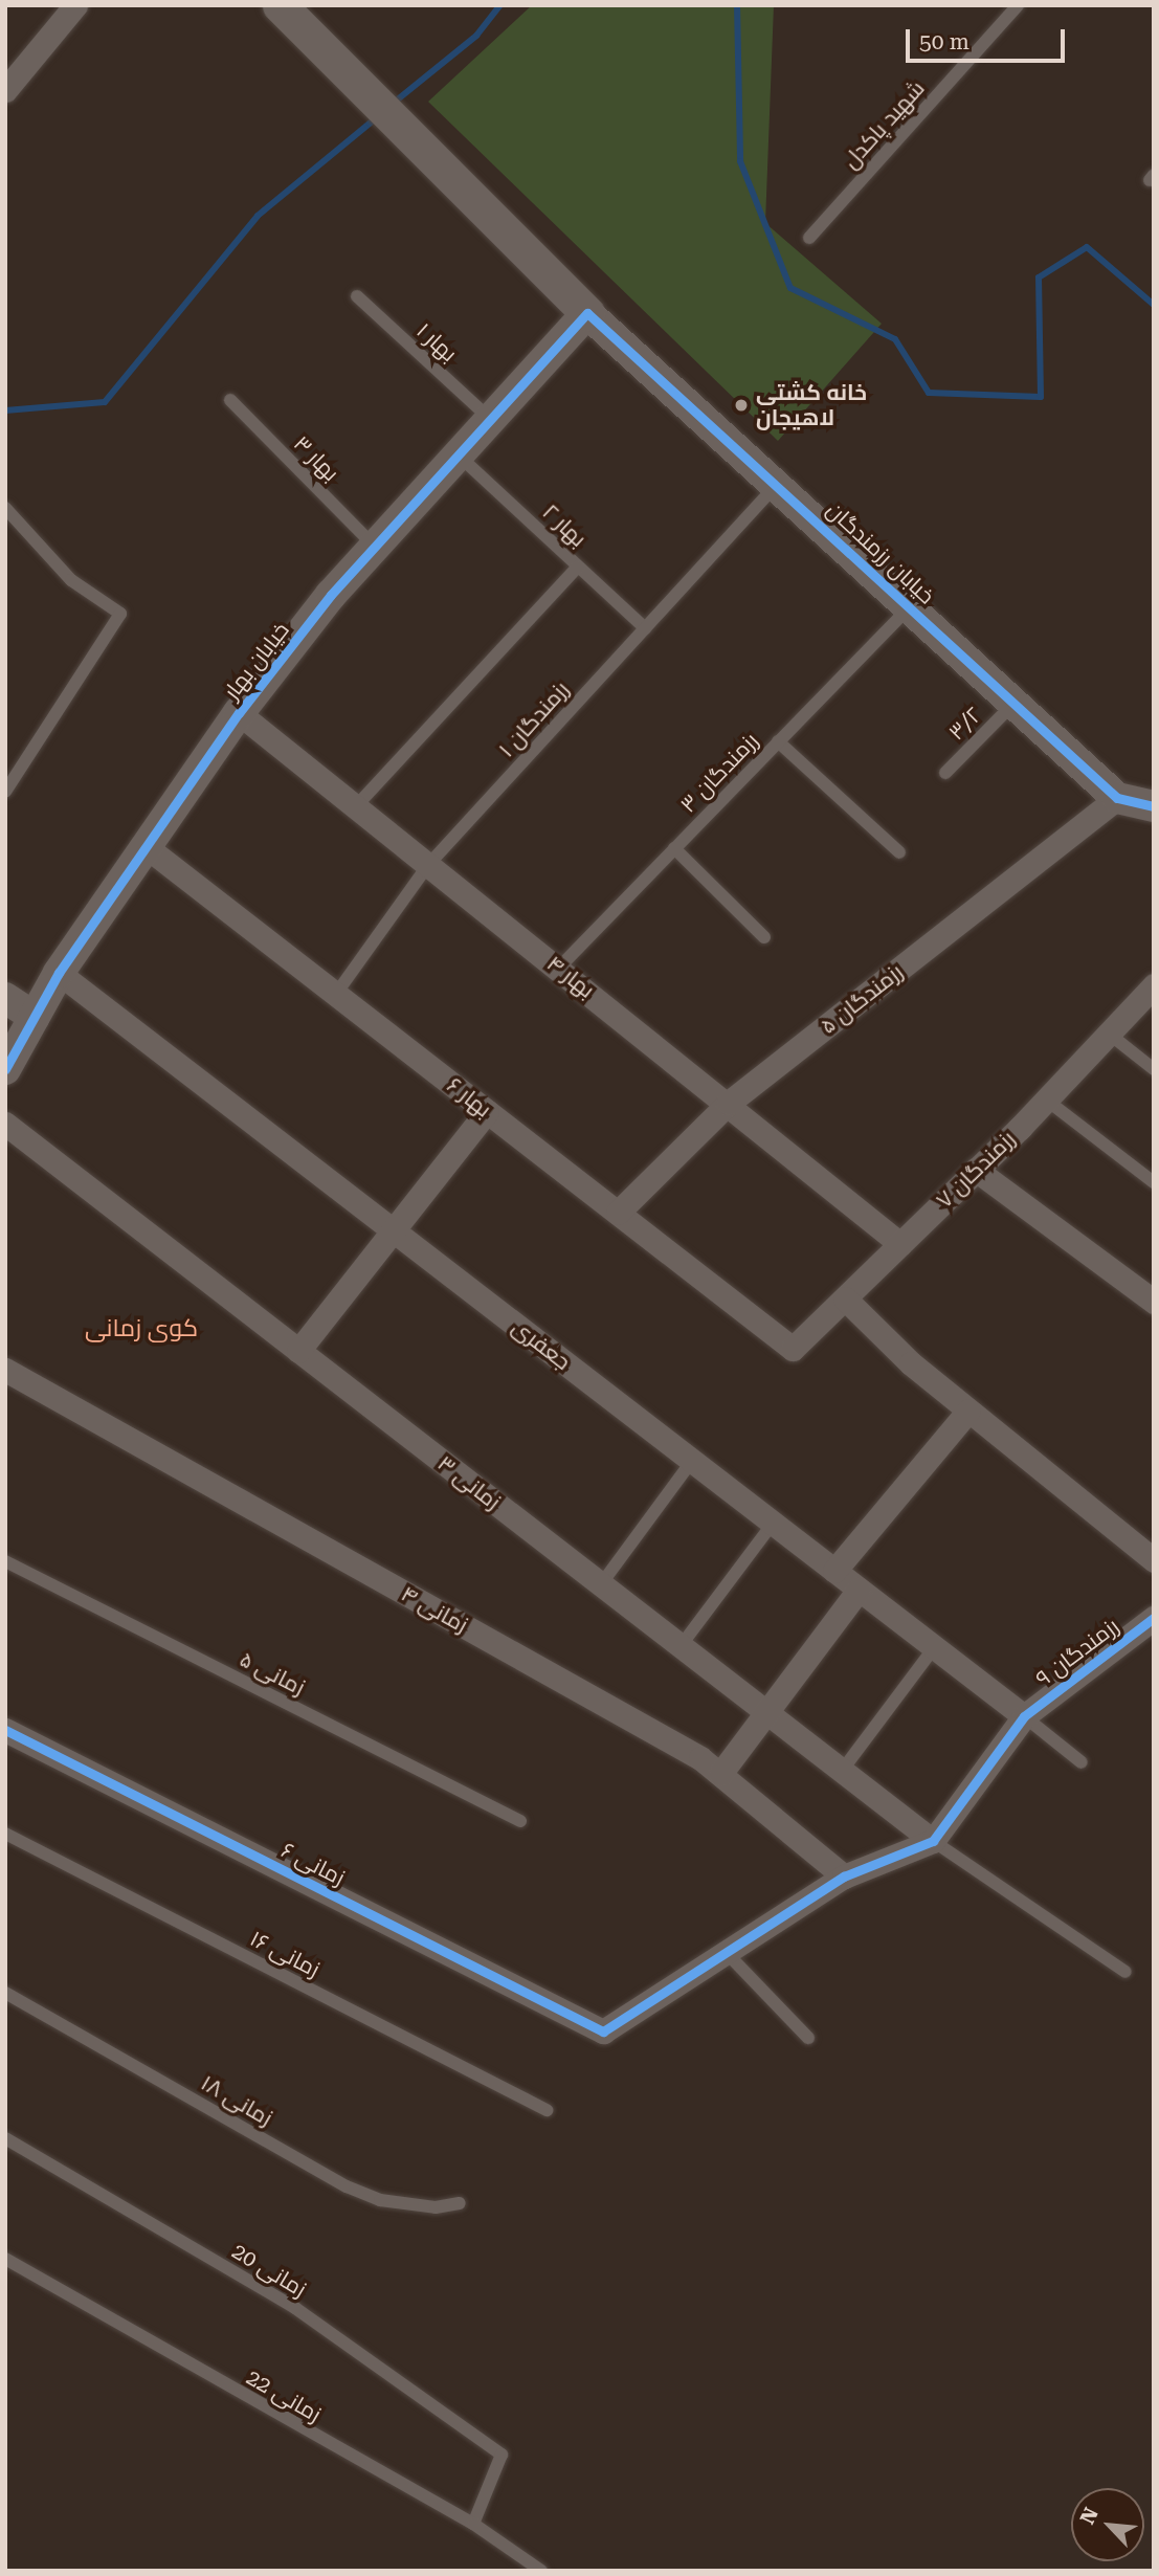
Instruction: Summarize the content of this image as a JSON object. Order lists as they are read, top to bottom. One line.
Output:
{"streets":{"main road":["خیابان رزمندگان"],"street":["خیابان بهار","بهار ۴","رزمندگان ۵","بهار ۶","رزمندگان ۷","جعفری","زمانی ۳","زمانی ۴","رزمندگان ۹","زمانی ۶"],"lane":["شهید پاکدل","بهار ۱","بهار ۳","بهار ۲","رزمندگان ۱","۳/۲","رزمندگان ۳","زمانی ۵","زمانی ۱۶","زمانی ۱۸","زمانی 20","زمانی 22"]},"crossings":[["بهار ۱","خیابان بهار"],["بهار ۳","خیابان بهار"],["بهار ۲","خیابان بهار"],["بهار ۲","رزمندگان ۱"],["خیابان رزمندگان","خیابان بهار"],["خیابان رزمندگان","رزمندگان ۱"],["خیابان رزمندگان","۳/۲"],["خیابان رزمندگان","رزمندگان ۳"],["خیابان رزمندگان","رزمندگان ۵"],["خیابان بهار","بهار ۴"],["خیابان بهار","بهار ۶"],["خیابان بهار","جعفری"],["رزمندگان ۱","بهار ۴"],["رزمندگان ۱","بهار ۶"],["رزمندگان ۳","بهار ۴"],["بهار ۴","رزمندگان ۵"],["بهار ۴","رزمندگان ۷"],["رزمندگان ۵","بهار ۶"],["بهار ۶","رزمندگان ۷"],["جعفری","رزمندگان ۹"],["زمانی ۳","رزمندگان ۹"],["زمانی 20","زمانی 22"]],"districts":["کوی زمانی"],"places":["خانه کشتی لاهیجان"],"scale_bar":"50 m","north":"top left"}
